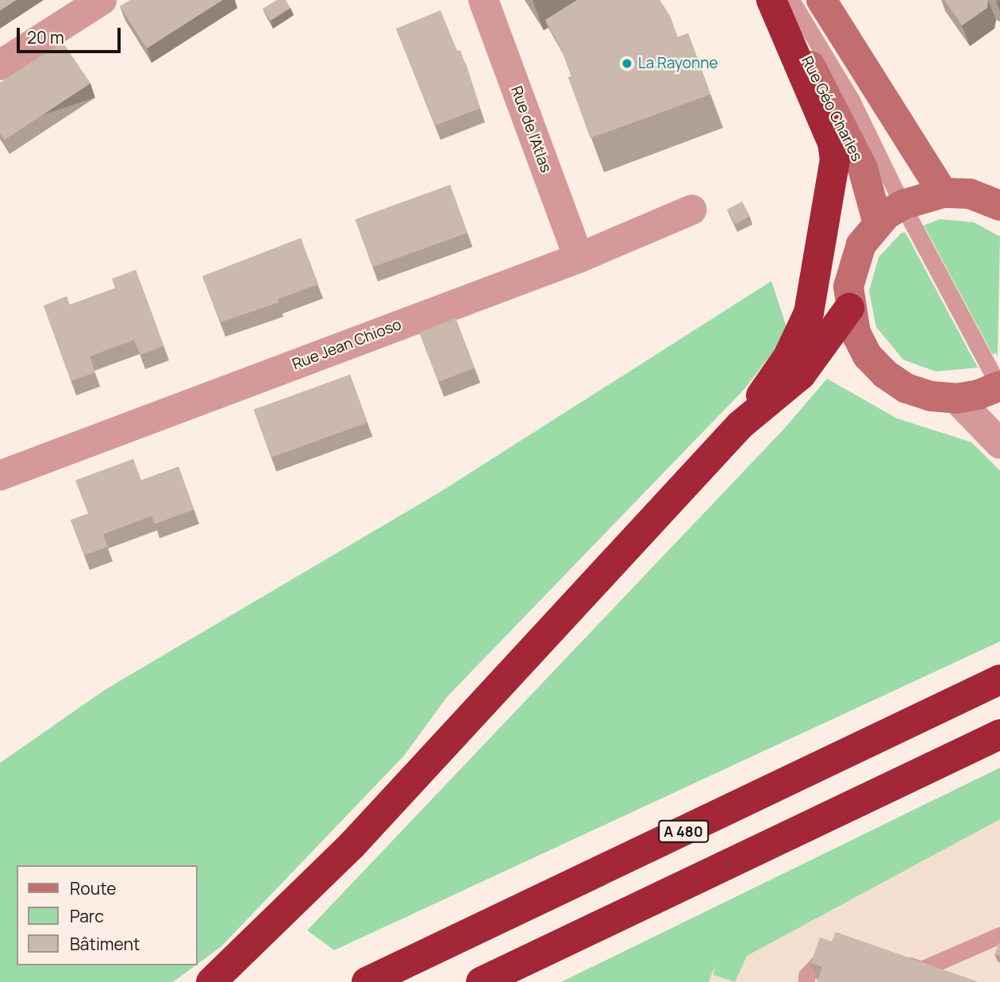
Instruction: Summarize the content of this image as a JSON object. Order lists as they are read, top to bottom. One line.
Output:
{"streets":{"highway":["A 480"],"street":["Rue Géo Charles","Rue de l'Atlas","Rue Jean Chioso"]},"crossings":[["Rue de l'Atlas","Rue Jean Chioso"]],"places":["La Rayonne"],"legend":["Route","Parc","Bâtiment"],"scale_bar":"20 m"}
